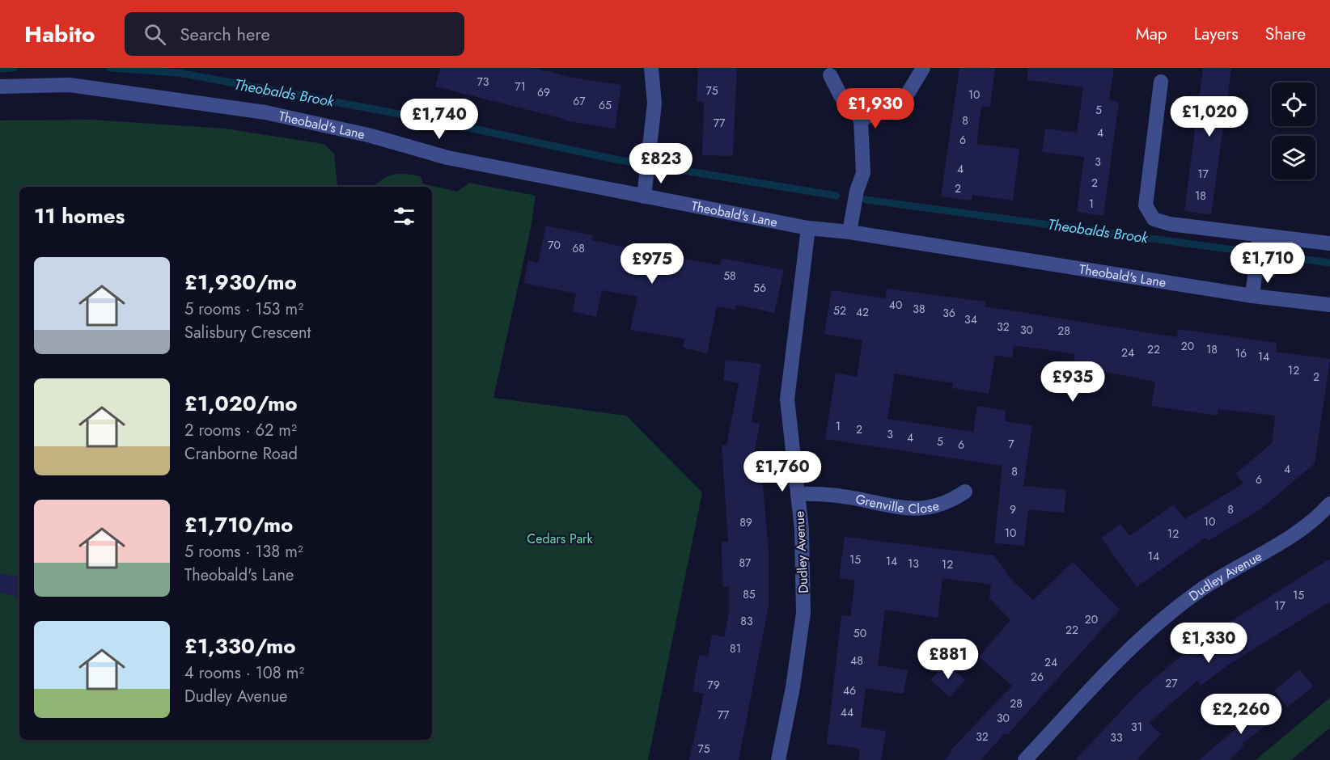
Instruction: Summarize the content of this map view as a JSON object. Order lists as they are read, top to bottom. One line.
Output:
{"streets":{"street":["Theobald's Lane","Grenville Close","Dudley Avenue"]},"crossings":[["Theobald's Lane","Dudley Avenue"],["Grenville Close","Dudley Avenue"]],"water":["Theobalds Brook"],"parks":["Cedars Park"],"house_numbers":["73","71","75","69","10","67","65","5","8","77","4","6","3","4","17","2","2","18","1","70","68","58","56","40","38","52","42","36","34","32","30","28","20","22","18","24","16","14","12","2","1","2","3","4","5","7","6","4","8","6","9","8","10","89","10","12","14","15","14","87","13","12","85","15","17","20","83","22","50","81","48","24","26","27","79","46","28","44","77","30","31","32","33","75"],"page":{"header":"Habito","search":"Search here","nav":["Map","Layers","Share"],"price":["£1,930","£1,020","£1,740","£823","£1,710","£975","£935","£1,760","£1,330","£881","£2,260"],"heading":"11 homes","list":[{"name":"£1,930/mo","note":"5 rooms · 153 m² · Salisbury Crescent"},{"name":"£1,020/mo","note":"2 rooms · 62 m² · Cranborne Road"},{"name":"£1,710/mo","note":"5 rooms · 138 m² · Theobald's Lane"},{"name":"£1,330/mo","note":"4 rooms · 108 m² · Dudley Avenue"}]}}
